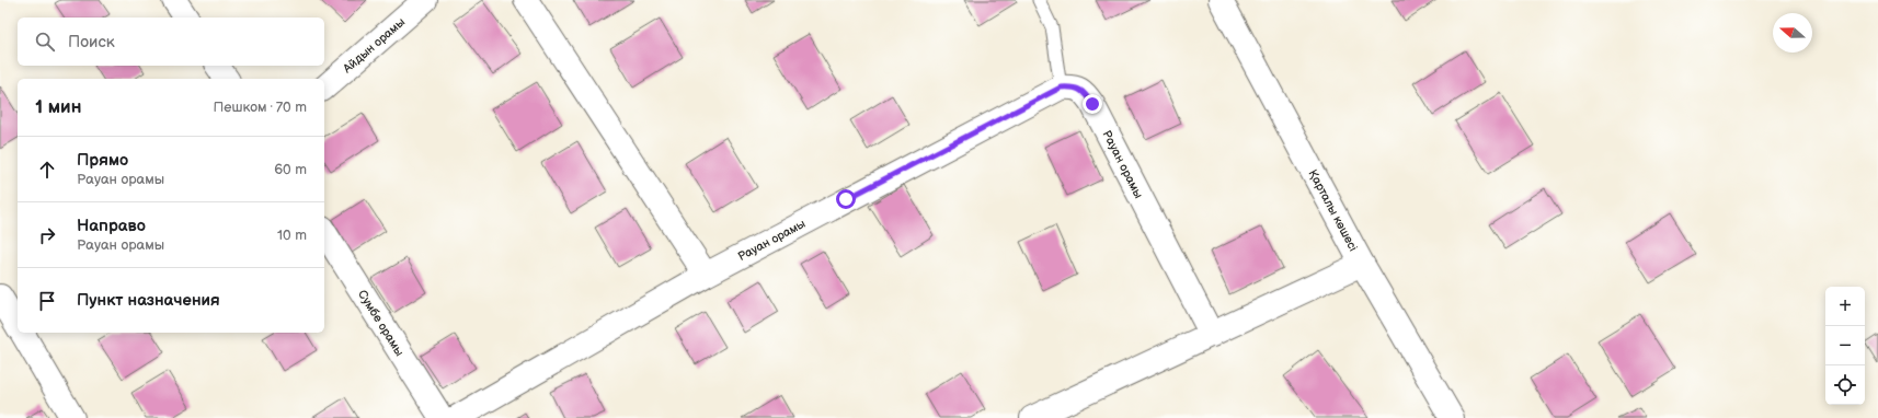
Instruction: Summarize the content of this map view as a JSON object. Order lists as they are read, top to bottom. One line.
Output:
{"streets":{"street":["Айдын орамы","Рауан орамы","Қарталы көшесі","Сумбе орамы"]},"north":"left","page":{"search":"Поиск","heading":["1 мин","Пешком · 70 m"],"list":[["Прямо","Рауан орамы","60 m"],["Направо","Рауан орамы","10 m"],"Пункт назначения"],"map_buttons":["+","−"]}}
